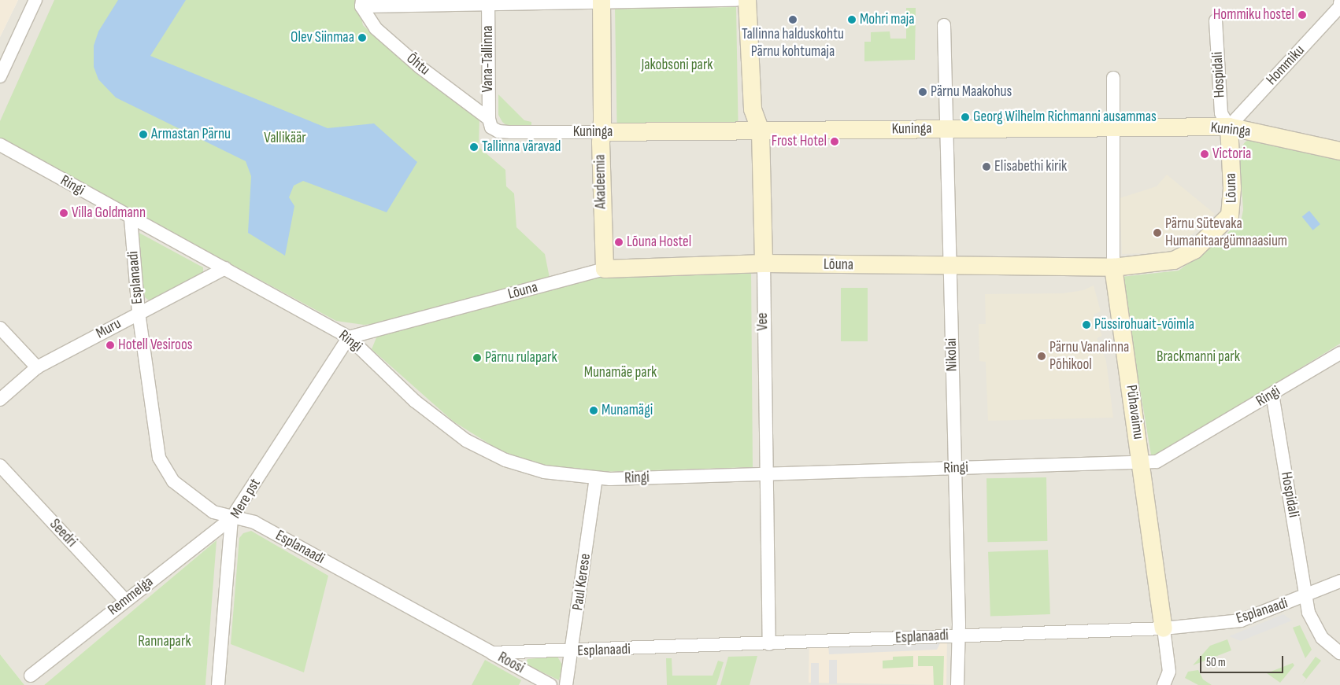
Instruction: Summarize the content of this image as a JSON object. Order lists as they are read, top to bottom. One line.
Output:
{"streets":{"street":["Vana-Tallinna","Õhtu","Hommiku","Hospidali","Kuninga","Akadeemia","Ringi","Lõuna","Esplanaadi","Vee","Muru","Nikolai","Pühavaimu","Mere pst","Seedri","Paul Kerese","Remmelga","Roosi"]},"crossings":[["Vana-Tallinna","Õhtu"],["Vana-Tallinna","Kuninga"],["Õhtu","Kuninga"],["Hommiku","Hospidali"],["Hommiku","Kuninga"],["Hommiku","Lõuna"],["Hospidali","Kuninga"],["Hospidali","Ringi"],["Hospidali","Lõuna"],["Hospidali","Esplanaadi"],["Kuninga","Akadeemia"],["Kuninga","Lõuna"],["Kuninga","Vee"],["Kuninga","Nikolai"],["Kuninga","Pühavaimu"],["Akadeemia","Lõuna"],["Ringi","Lõuna"],["Ringi","Esplanaadi"],["Ringi","Vee"],["Ringi","Muru"],["Ringi","Nikolai"],["Ringi","Pühavaimu"],["Ringi","Mere pst"],["Ringi","Paul Kerese"],["Lõuna","Vee"],["Lõuna","Nikolai"],["Lõuna","Pühavaimu"],["Lõuna","Mere pst"],["Esplanaadi","Vee"],["Esplanaadi","Muru"],["Esplanaadi","Nikolai"],["Esplanaadi","Pühavaimu"],["Esplanaadi","Mere pst"],["Esplanaadi","Paul Kerese"],["Esplanaadi","Remmelga"],["Esplanaadi","Roosi"],["Mere pst","Remmelga"],["Seedri","Remmelga"]],"parks":["Jakobsoni park","Vallikäär","Brackmanni park","Munamäe park","Rannapark"],"places":["Hommiku hostel","Tallinna halduskohtu Pärnu kohtumaja","Mohri maja","Olev Siinmaa","Pärnu Maakohus","Georg Wilhelm Richmanni ausammas","Armastan Pärnu","Frost Hotel","Tallinna väravad","Victoria","Elisabethi kirik","Villa Goldmann","Pärnu Sütevaka Humanitaargümnaasium","Lõuna Hostel","Püssirohuait-võimla","Hotell Vesiroos","Pärnu Vanalinna Põhikool","Pärnu rulapark","Munamägi"],"scale_bar":"50 m"}
